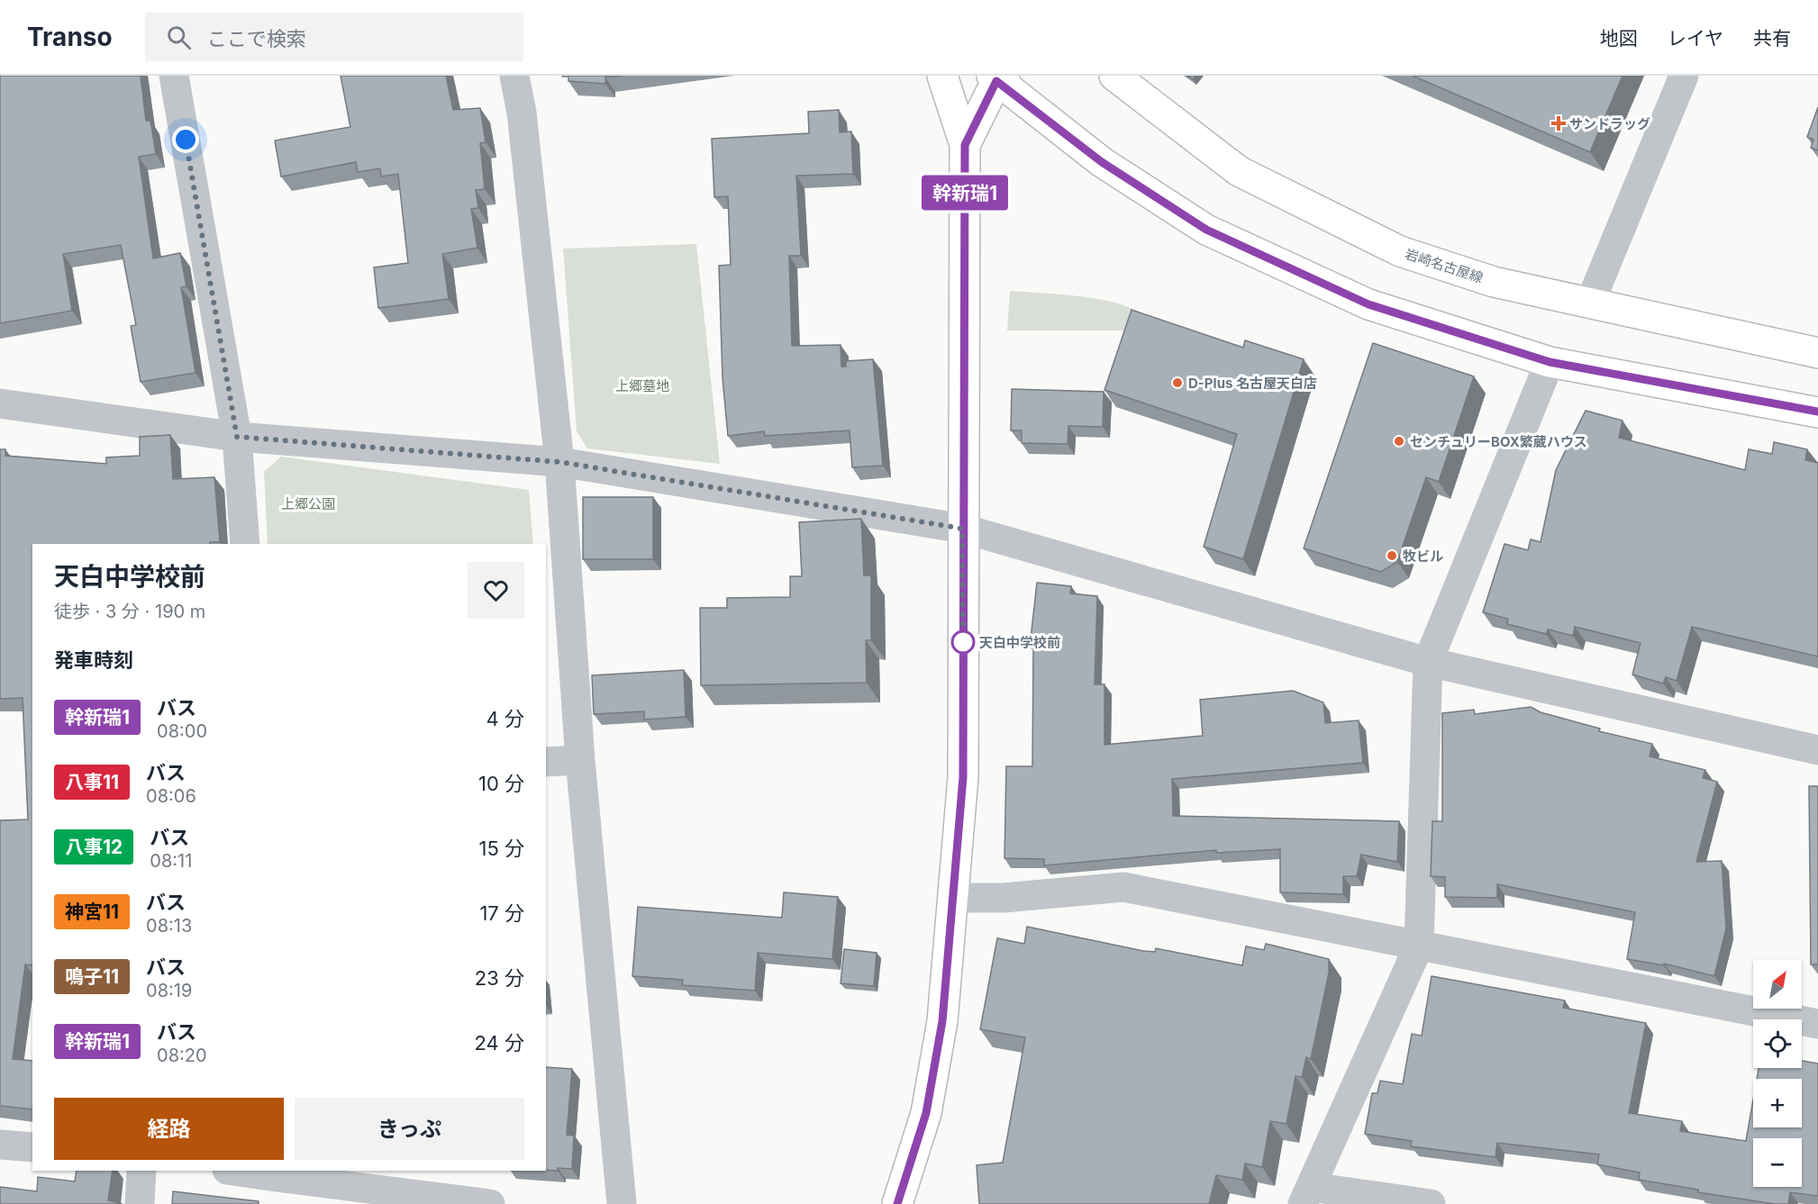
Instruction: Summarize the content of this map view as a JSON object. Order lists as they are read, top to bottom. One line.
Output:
{"streets":{"main road":["岩崎名古屋線"]},"parks":["上郷墓地","上郷公園"],"places":{"health":["サンドラッグ"],"other":["D-Plus 名古屋天白店","センチュリーBOX繁蔵ハウス","牧ビル","天白中学校前"]},"lines":["bus line 幹新瑞1"],"north":"top right","page":{"header":"Transo","search":"ここで検索","nav":["地図","レイヤ","共有"],"on_map":"幹新瑞1","heading":[["天白中学校前","徒歩 · 3 分 · 190 m"],"発車時刻"],"list":[{"mark":"幹新瑞1","name":"バス","note":"08:00","value":"4 分"},{"mark":"八事11","name":"バス","note":"08:06","value":"10 分"},{"mark":"八事12","name":"バス","note":"08:11","value":"15 分"},{"mark":"神宮11","name":"バス","note":"08:13","value":"17 分"},{"mark":"鳴子11","name":"バス","note":"08:19","value":"23 分"},{"mark":"幹新瑞1","name":"バス","note":"08:20","value":"24 分"}],"map_buttons":["+","−"],"buttons":["経路","きっぷ"]}}
